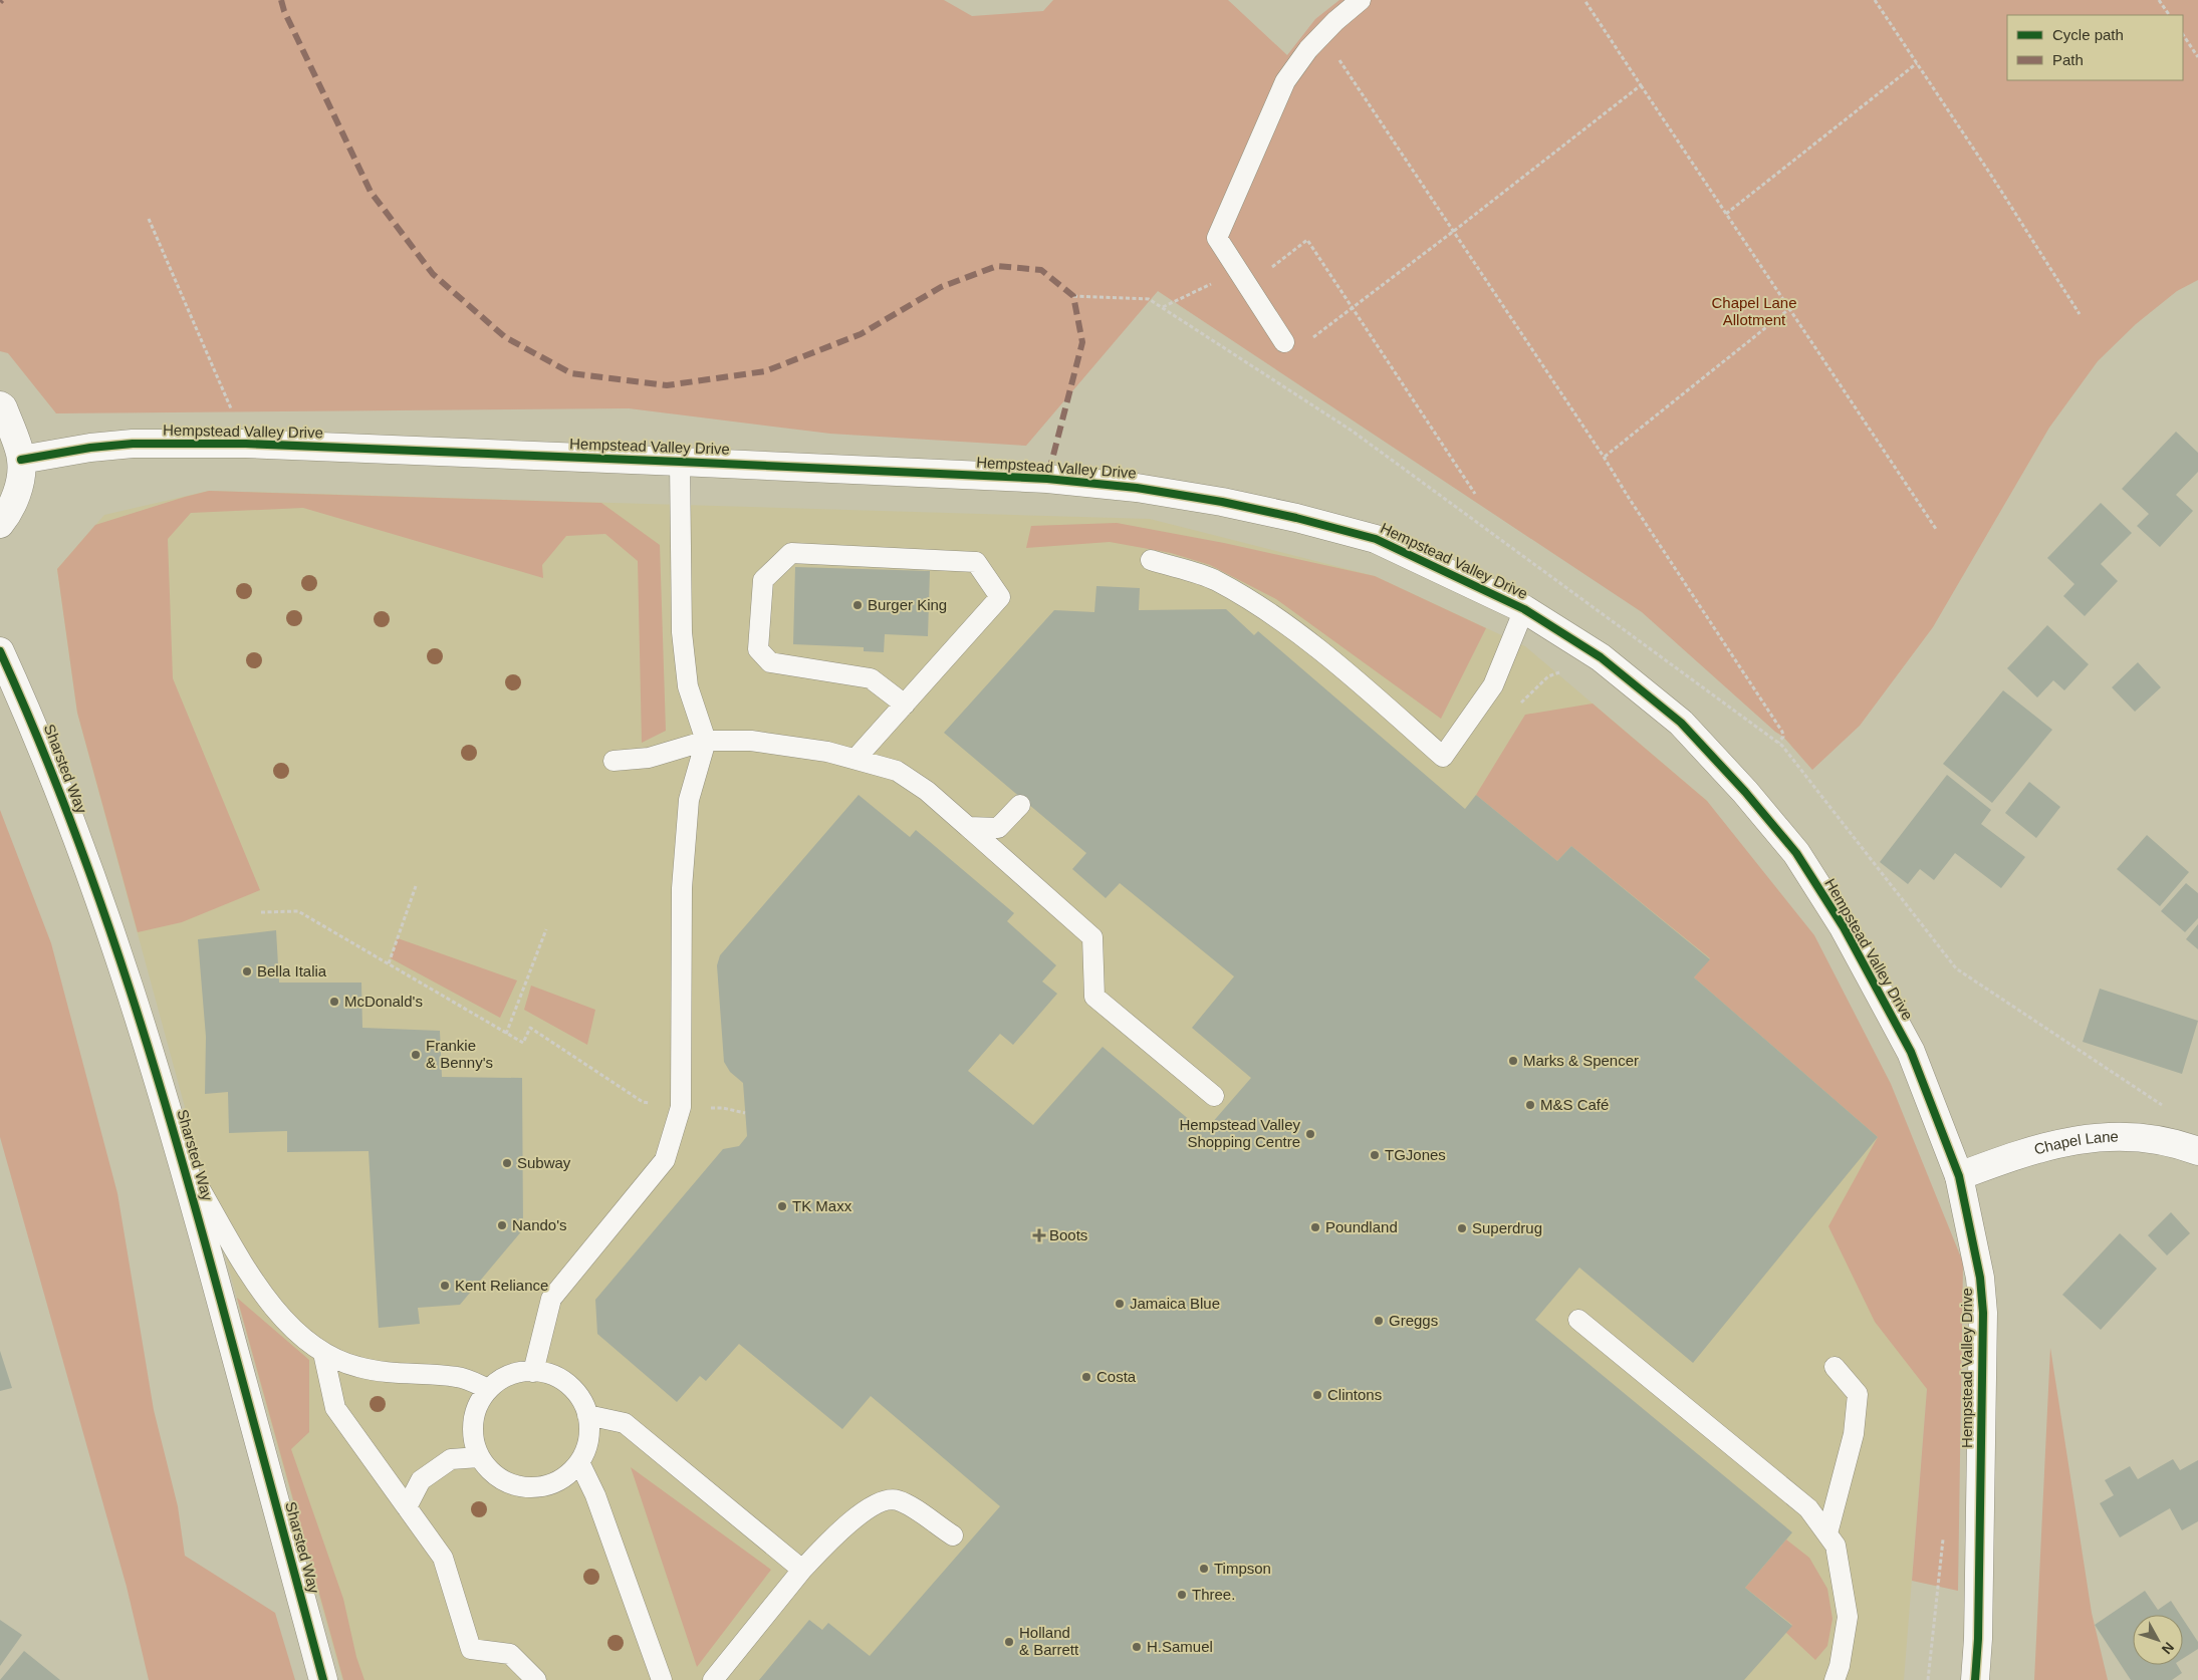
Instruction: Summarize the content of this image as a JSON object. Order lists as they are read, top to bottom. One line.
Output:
{"streets":{"street":["Hempstead Valley Drive","Sharsted Way","Chapel Lane"]},"crossings":[["Hempstead Valley Drive","Chapel Lane"]],"parks":["Chapel Lane Allotment"],"places":{"other":["Burger King","Bella Italia","McDonald's","Frankie & Benny's","Marks & Spencer","M&S Café","Hempstead Valley Shopping Centre","TGJones","Subway","TK Maxx","Nando's","Poundland","Superdrug","Kent Reliance","Jamaica Blue","Greggs","Costa","Clintons","Timpson","Three.","Holland & Barrett","H.Samuel"],"health":["Boots"]},"legend":["Cycle path","Path"],"north":"bottom right"}
